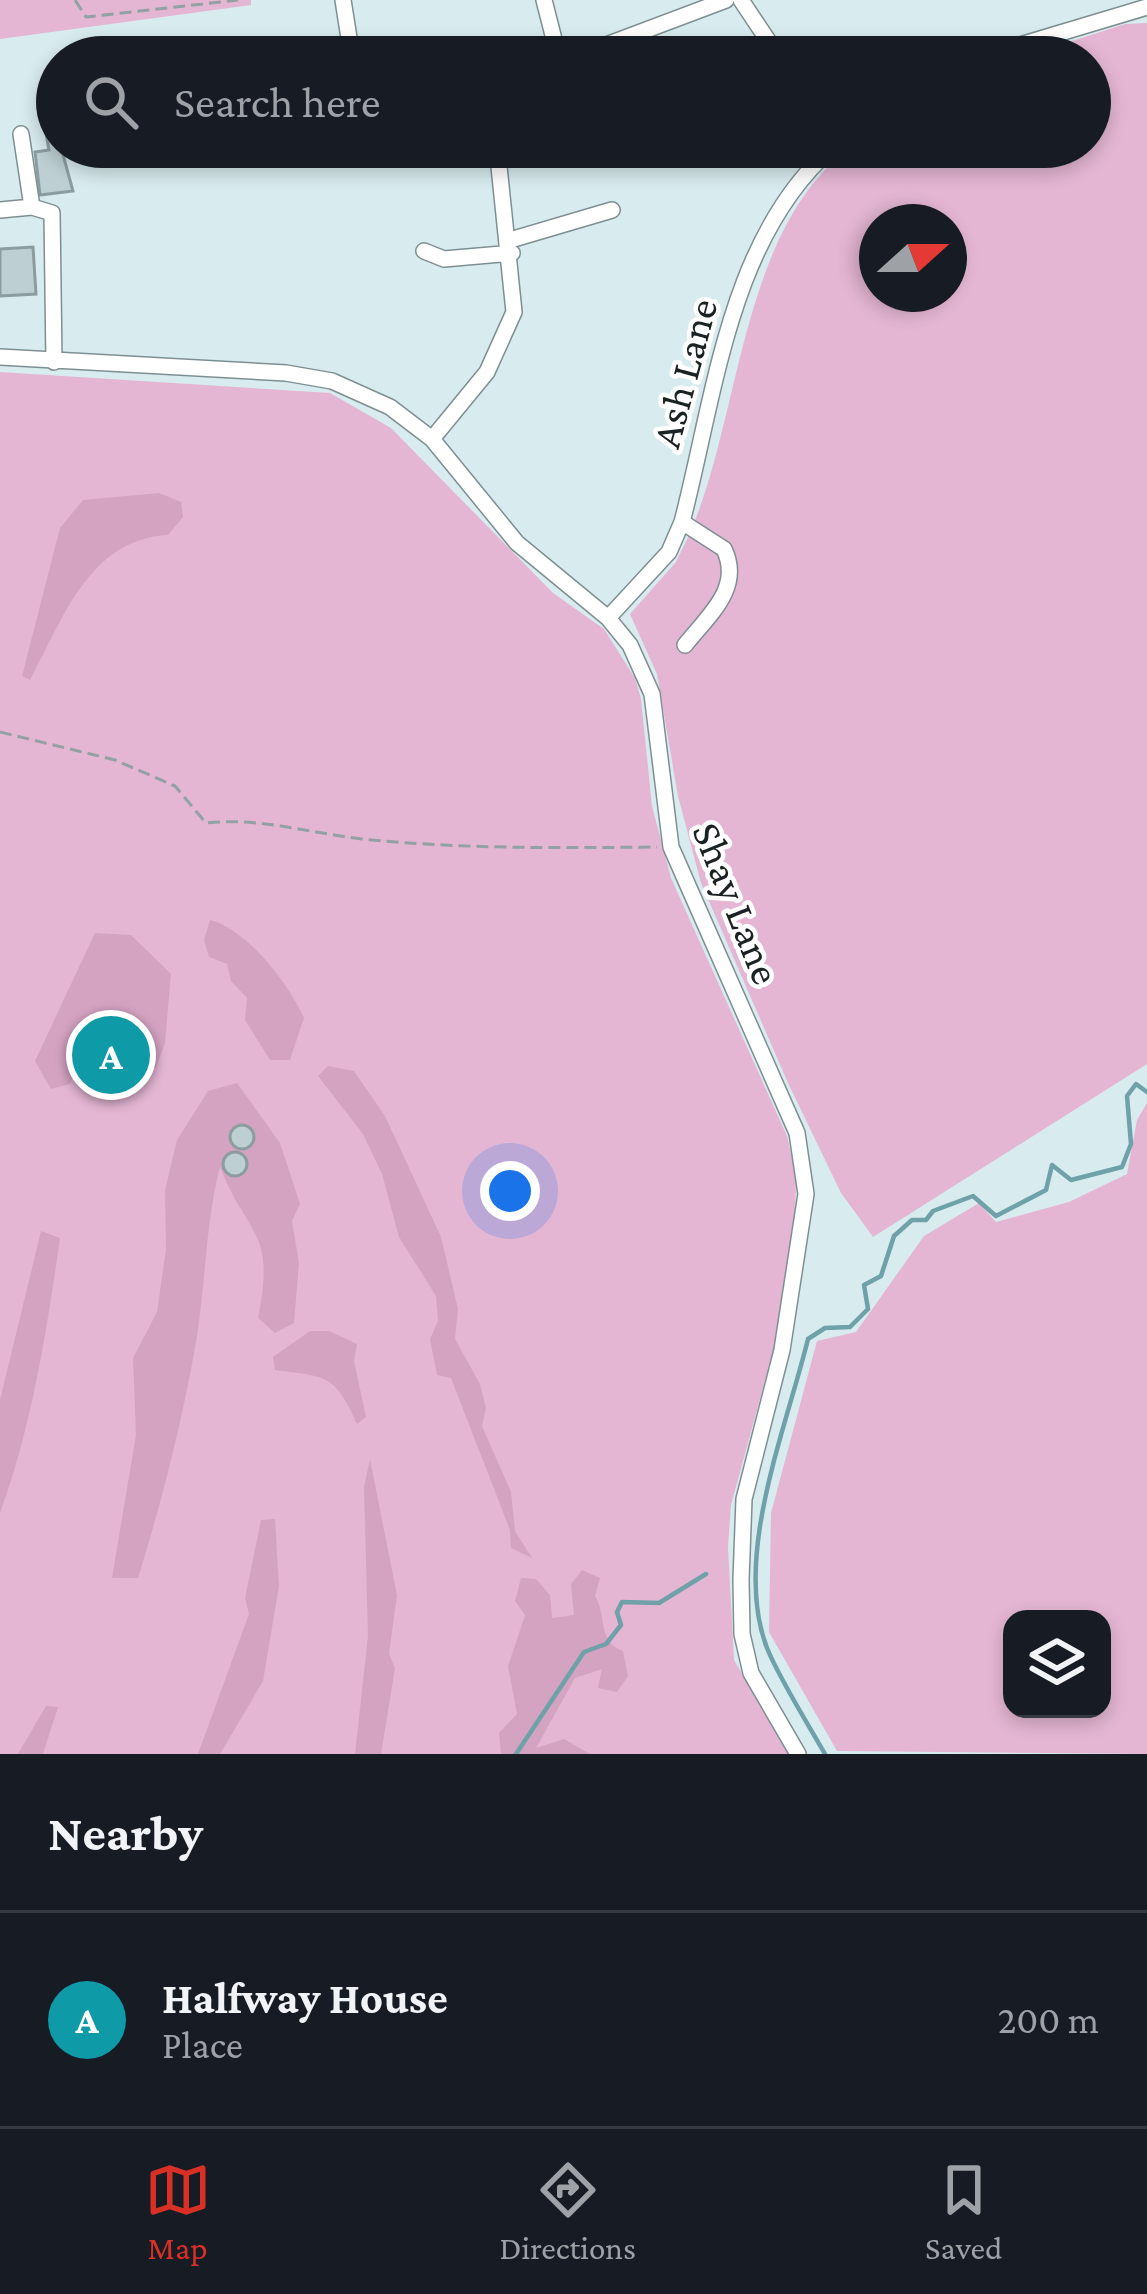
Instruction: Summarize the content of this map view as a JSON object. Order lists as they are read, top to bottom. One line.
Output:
{"streets":{"street":["Ash Lane","Shay Lane"]},"crossings":[["Ash Lane","Shay Lane"]],"north":"right","page":{"search":"Search here","pins":"A","heading":"Nearby","list":[{"mark":"A","name":"Halfway House","note":"Place","value":"200 m"}],"nav":["Map","Directions","Saved"]}}
